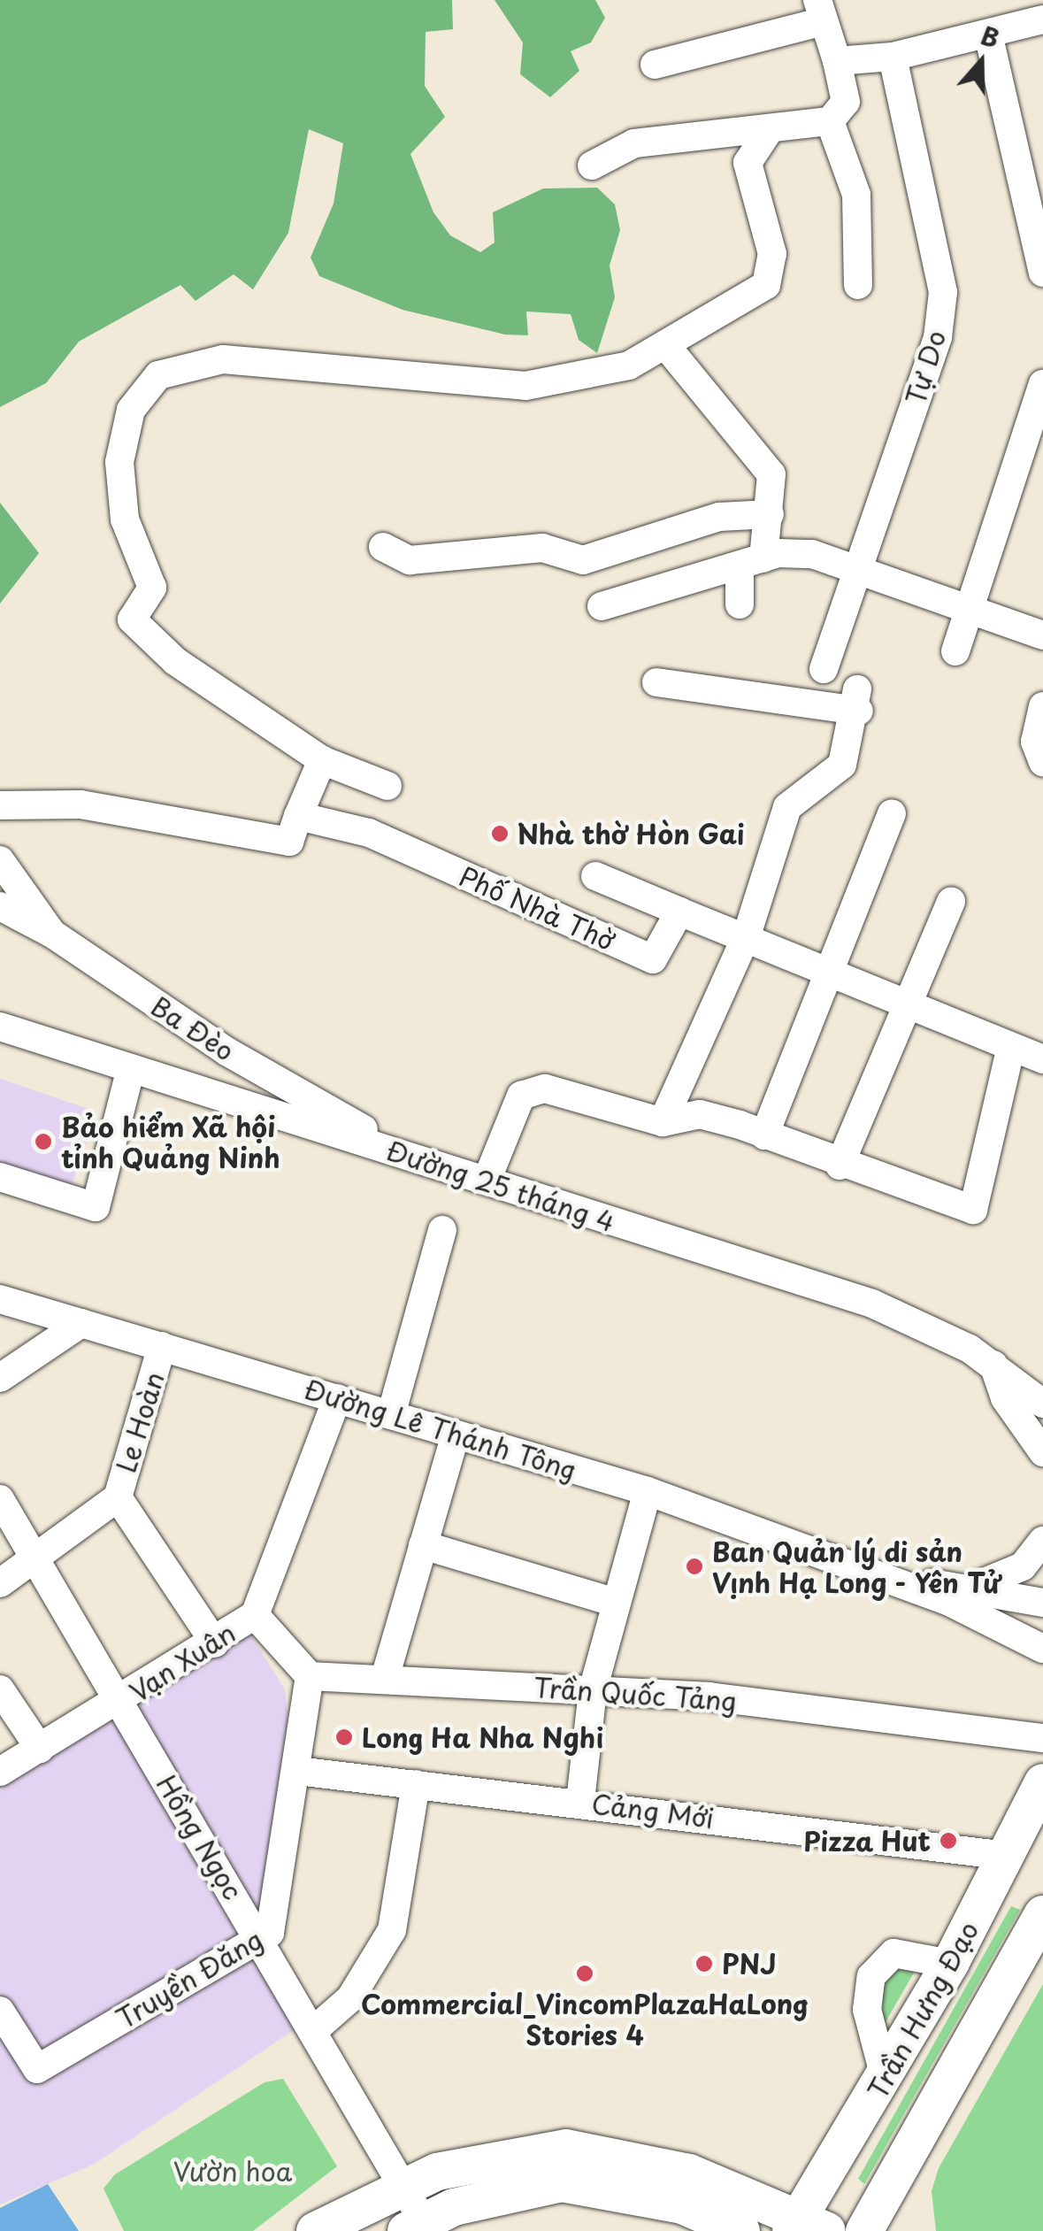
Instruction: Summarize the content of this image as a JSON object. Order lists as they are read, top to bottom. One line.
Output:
{"streets":{"main road":["Trần Hưng Đạo"],"street":["Tự Do","Phố Nhà Thờ","Ba Đèo","Đường 25 tháng 4","Le Hoàn","Đường Lê Thánh Tông","Vạn Xuân","Trần Quốc Tảng","Cảng Mới","Hồng Ngọc","Truyền Đăng"]},"crossings":[["Ba Đèo","Đường 25 tháng 4"],["Le Hoàn","Đường Lê Thánh Tông"],["Đường Lê Thánh Tông","Vạn Xuân"],["Vạn Xuân","Hồng Ngọc"],["Trần Quốc Tảng","Truyền Đăng"],["Cảng Mới","Truyền Đăng"],["Cảng Mới","Trần Hưng Đạo"],["Hồng Ngọc","Truyền Đăng"]],"parks":["Vườn hoa"],"places":["Nhà thờ Hòn Gai","Bảo hiểm Xã hội tỉnh Quảng Ninh","Ban Quản lý di sản Vịnh Hạ Long - Yên Tử","Long Ha Nha Nghi","Pizza Hut","PNJ","Commercial_VincomPlazaHaLong Stories 4"],"north":"top"}
